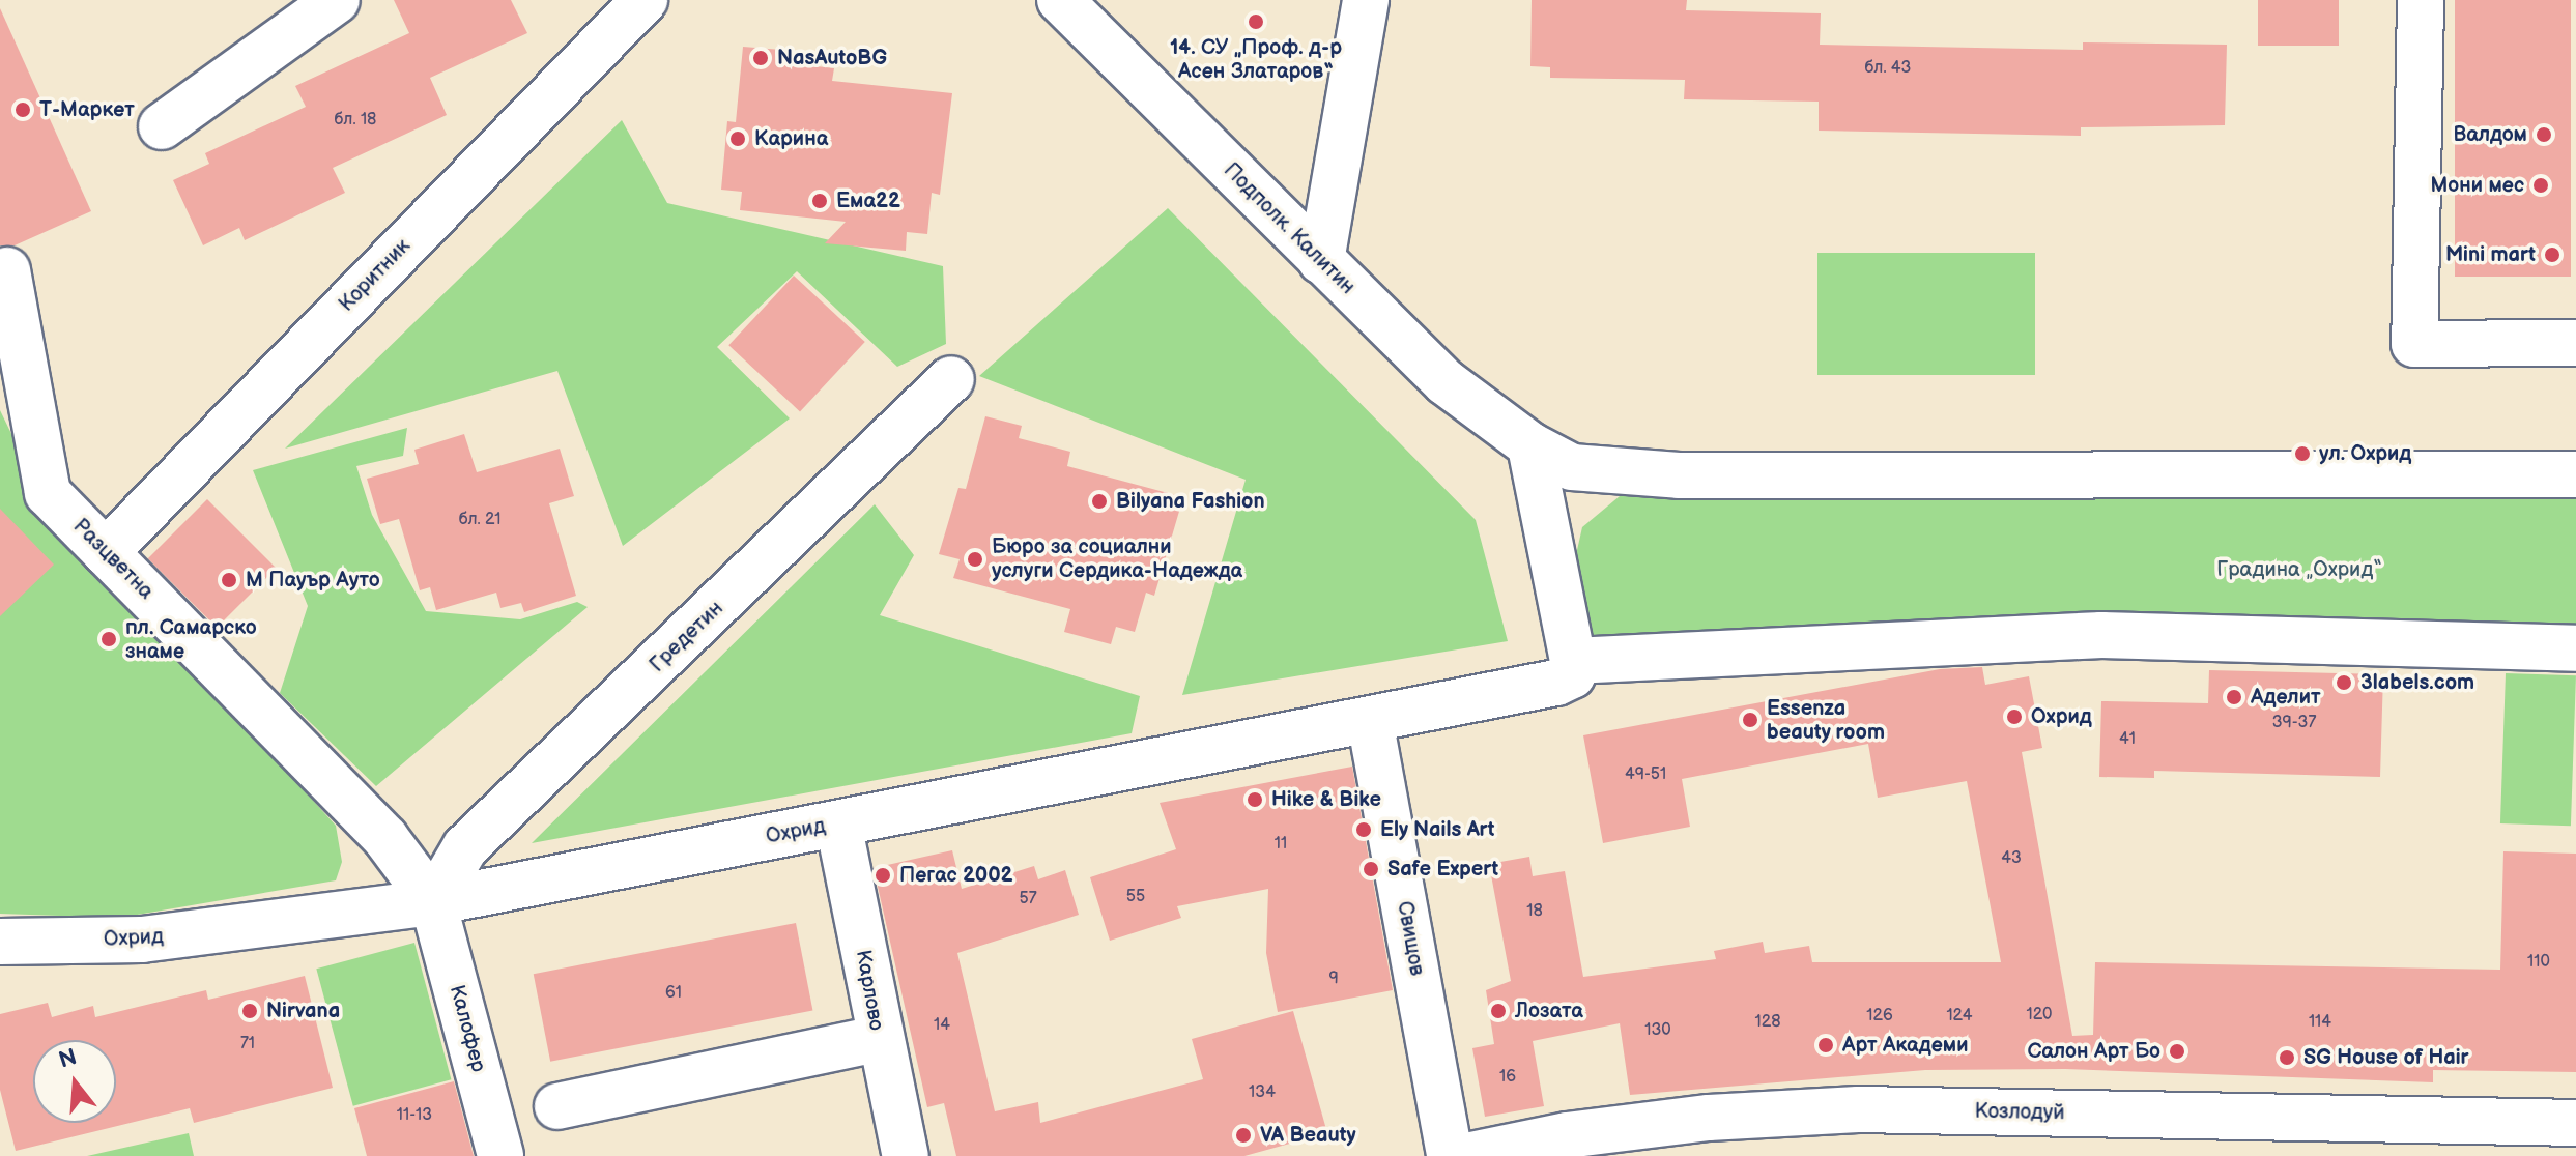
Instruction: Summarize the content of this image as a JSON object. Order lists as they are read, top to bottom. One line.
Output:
{"streets":{"street":["Подполк. Калитин","Коритник","Разцветна","Гредетин","Охрид","Свищов","Карлово","Калофер","Козлодуй"]},"crossings":[["Коритник","Разцветна"],["Разцветна","Гредетин"],["Разцветна","Охрид"],["Разцветна","Калофер"],["Гредетин","Охрид"],["Гредетин","Калофер"],["Охрид","Свищов"],["Охрид","Карлово"],["Охрид","Калофер"]],"parks":["Градина „Охрид“"],"places":["14. СУ „Проф. д-р Асен Златаров“","NasAutoBG","Т-Маркет","Валдом","Карина","Мони мес","Ема22","Mini mart","ул. Охрид","Bilyana Fashion","Бюро за социални услуги Сердика-Надежда","М Пауър Ауто","пл. Самарско знаме","3labels.com","Аделит","Охрид","Essenza beauty room","Hike & Bike","Ely Nails Art","Safe Expert","Пегас 2002","Nirvana","Лозата","Арт Академи","Салон Арт Бо","SG House of Hair","VA Beauty"],"house_numbers":["бл. 43","бл. 18","бл. 21","39-37","41","49-51","11","43","55","57","18","110","9","61","120","126","124","128","114","14","130","71","16","134","11-13"],"north":"top"}
